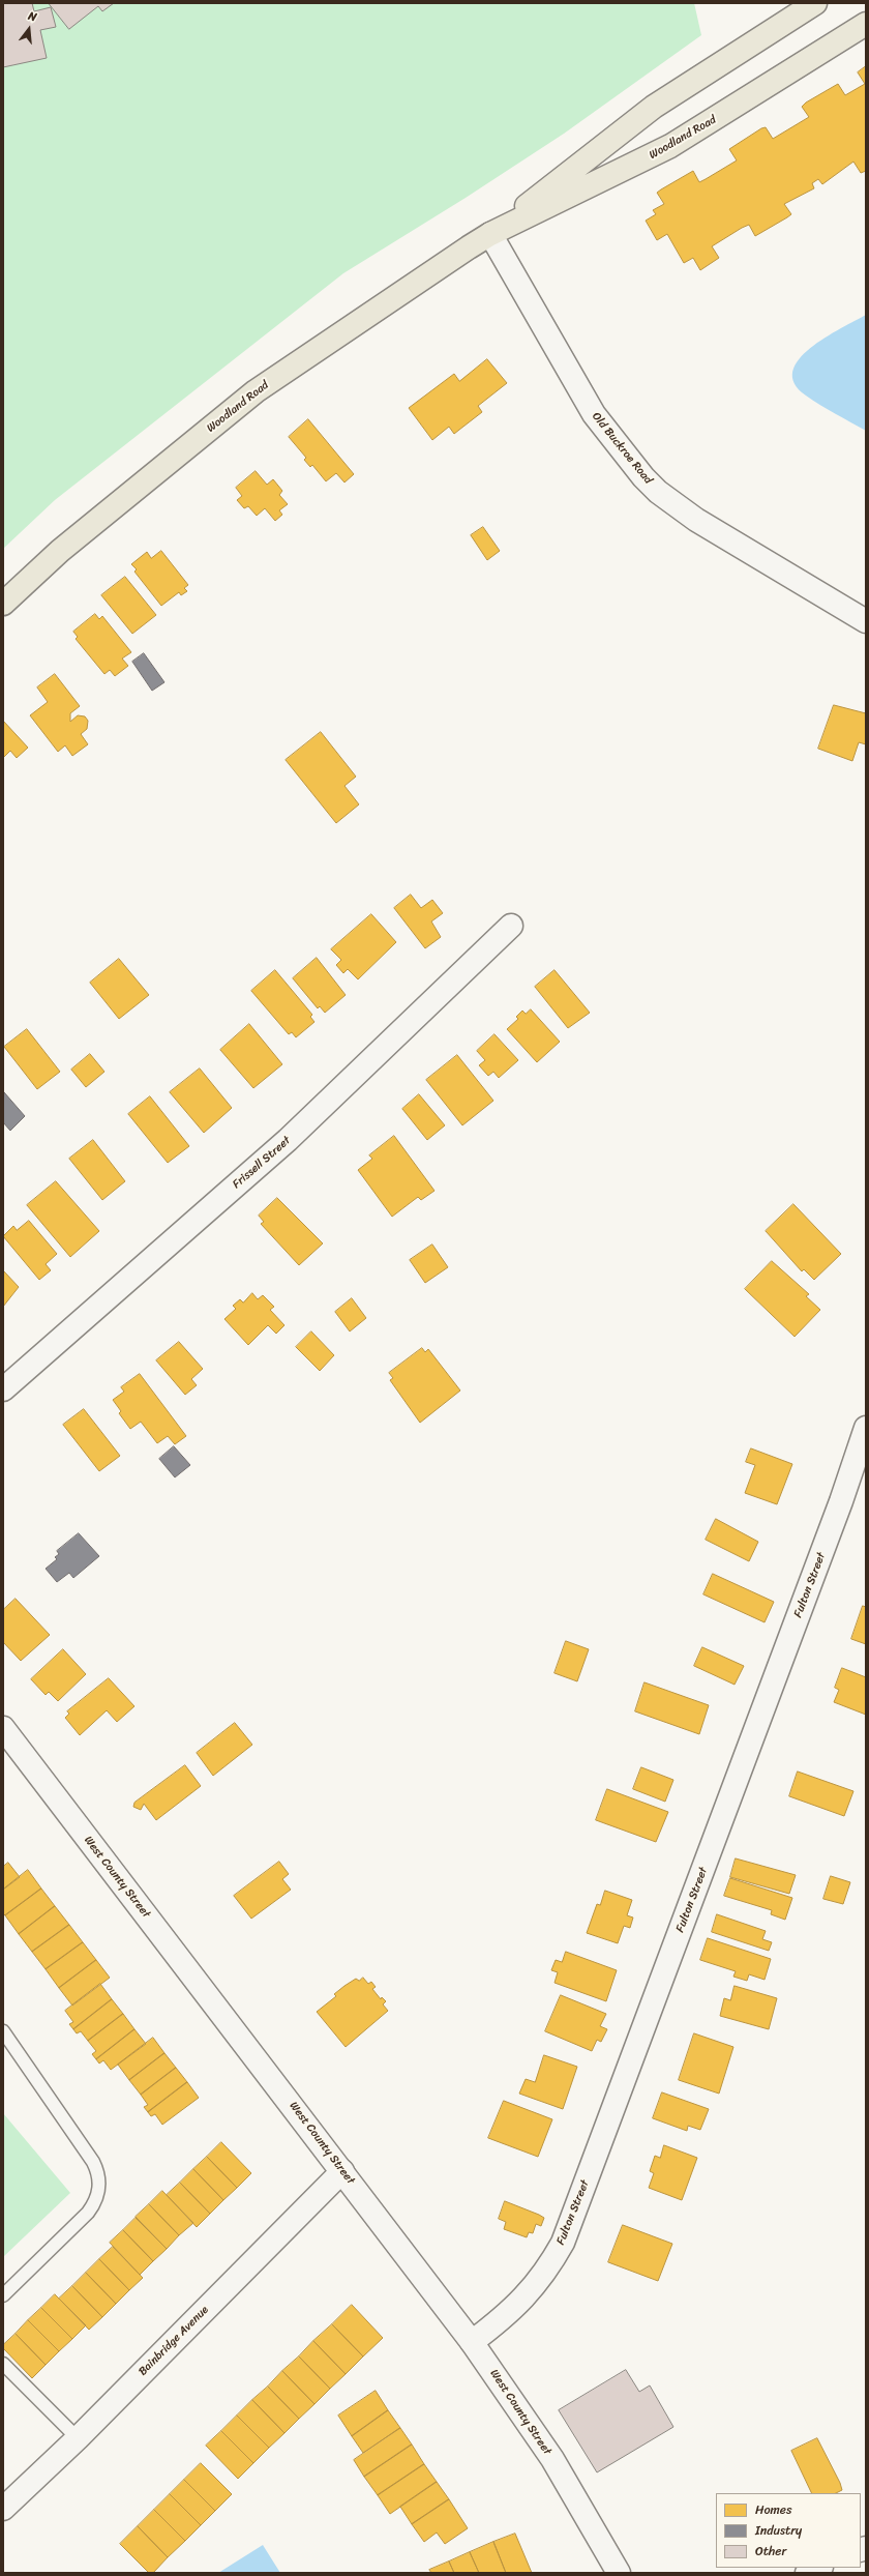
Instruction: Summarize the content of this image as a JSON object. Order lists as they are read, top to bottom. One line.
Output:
{"streets":{"main road":["Woodland Road"],"street":["Old Buckroe Road","Frissell Street","Fulton Street","West County Street","Bainbridge Avenue"]},"crossings":[["Woodland Road","Old Buckroe Road"],["Fulton Street","West County Street"],["West County Street","Bainbridge Avenue"]],"legend":["Homes","Industry","Other"],"north":"top"}
